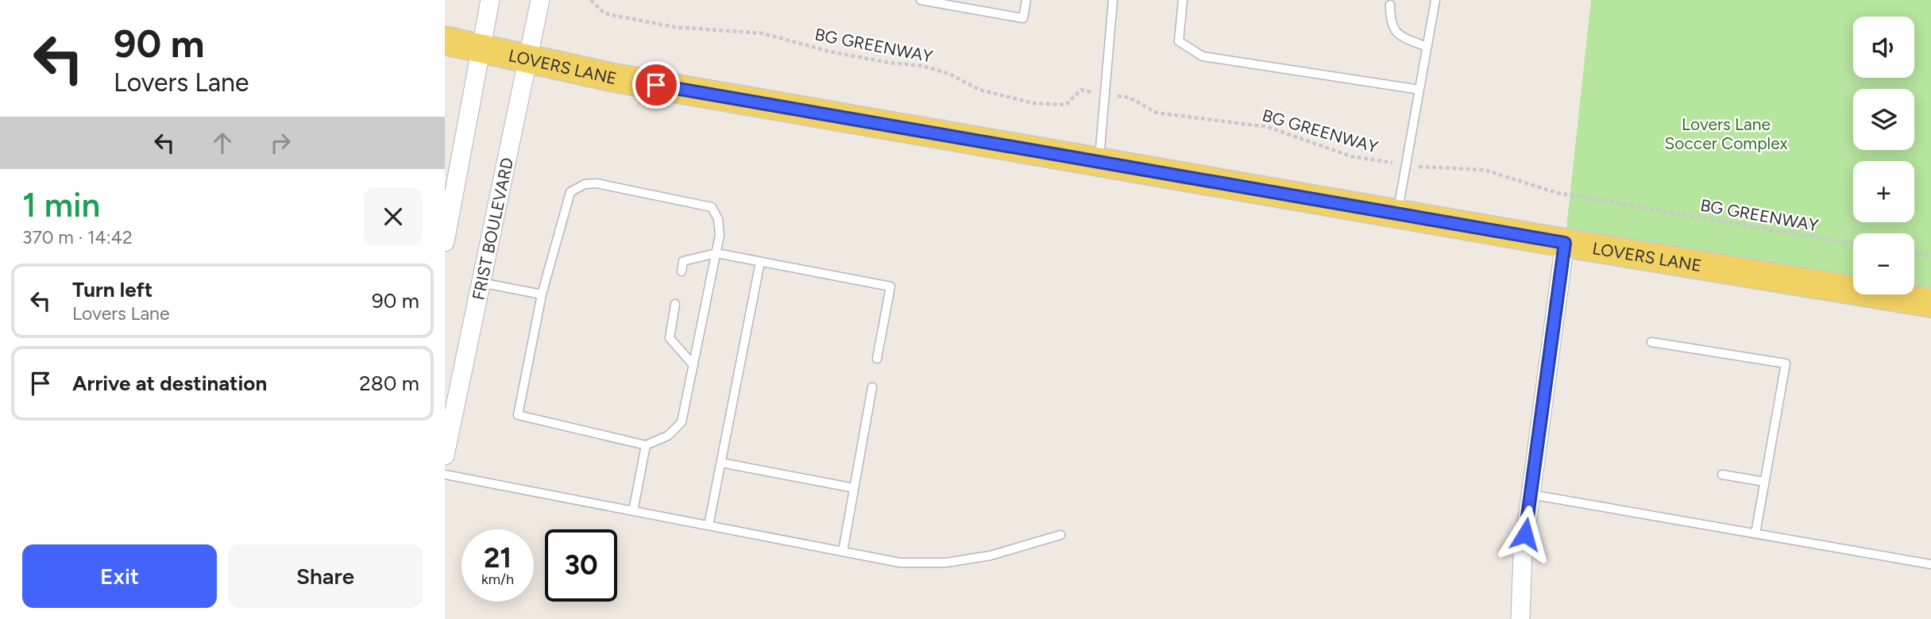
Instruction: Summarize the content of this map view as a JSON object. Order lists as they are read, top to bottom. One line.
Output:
{"streets":{"main road":["LOVERS LANE"],"street":["FRIST BOULEVARD"],"path":["BG GREENWAY"]},"crossings":[["LOVERS LANE","FRIST BOULEVARD"]],"parks":["Lovers Lane Soccer Complex"],"page":{"turn":["90 m","Lovers Lane"],"map_buttons":["+","−"],"heading":["1 min","370 m · 14:42"],"list":[{"name":"Turn left","note":"Lovers Lane","value":"90 m"},{"name":"Arrive at destination","value":"280 m"}],"speed":"21 km/h","limit":"30","buttons":["Exit","Share"]}}
